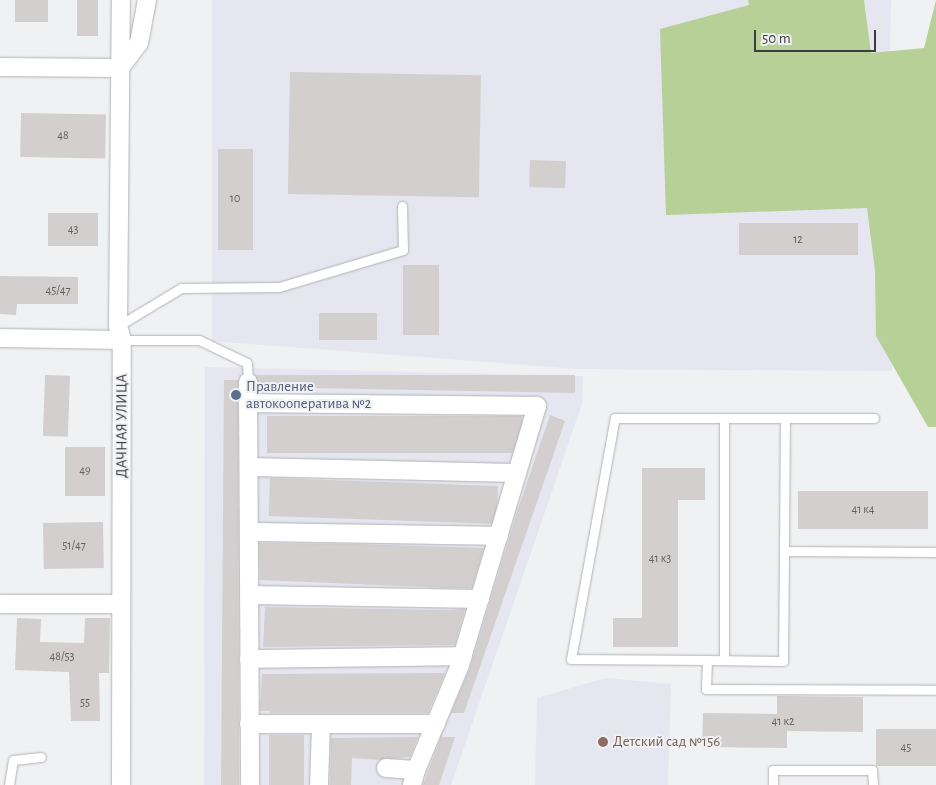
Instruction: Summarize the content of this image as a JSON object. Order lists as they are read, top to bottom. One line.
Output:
{"streets":{"street":["ДАЧНАЯ УЛИЦА"]},"places":["Правление автокооператива №2","Детский сад №156"],"house_numbers":["48","10","43","12","45/47","49","41 к4","51/47","41 к3","48/53","55","41 к2","45"],"scale_bar":"50 m"}
